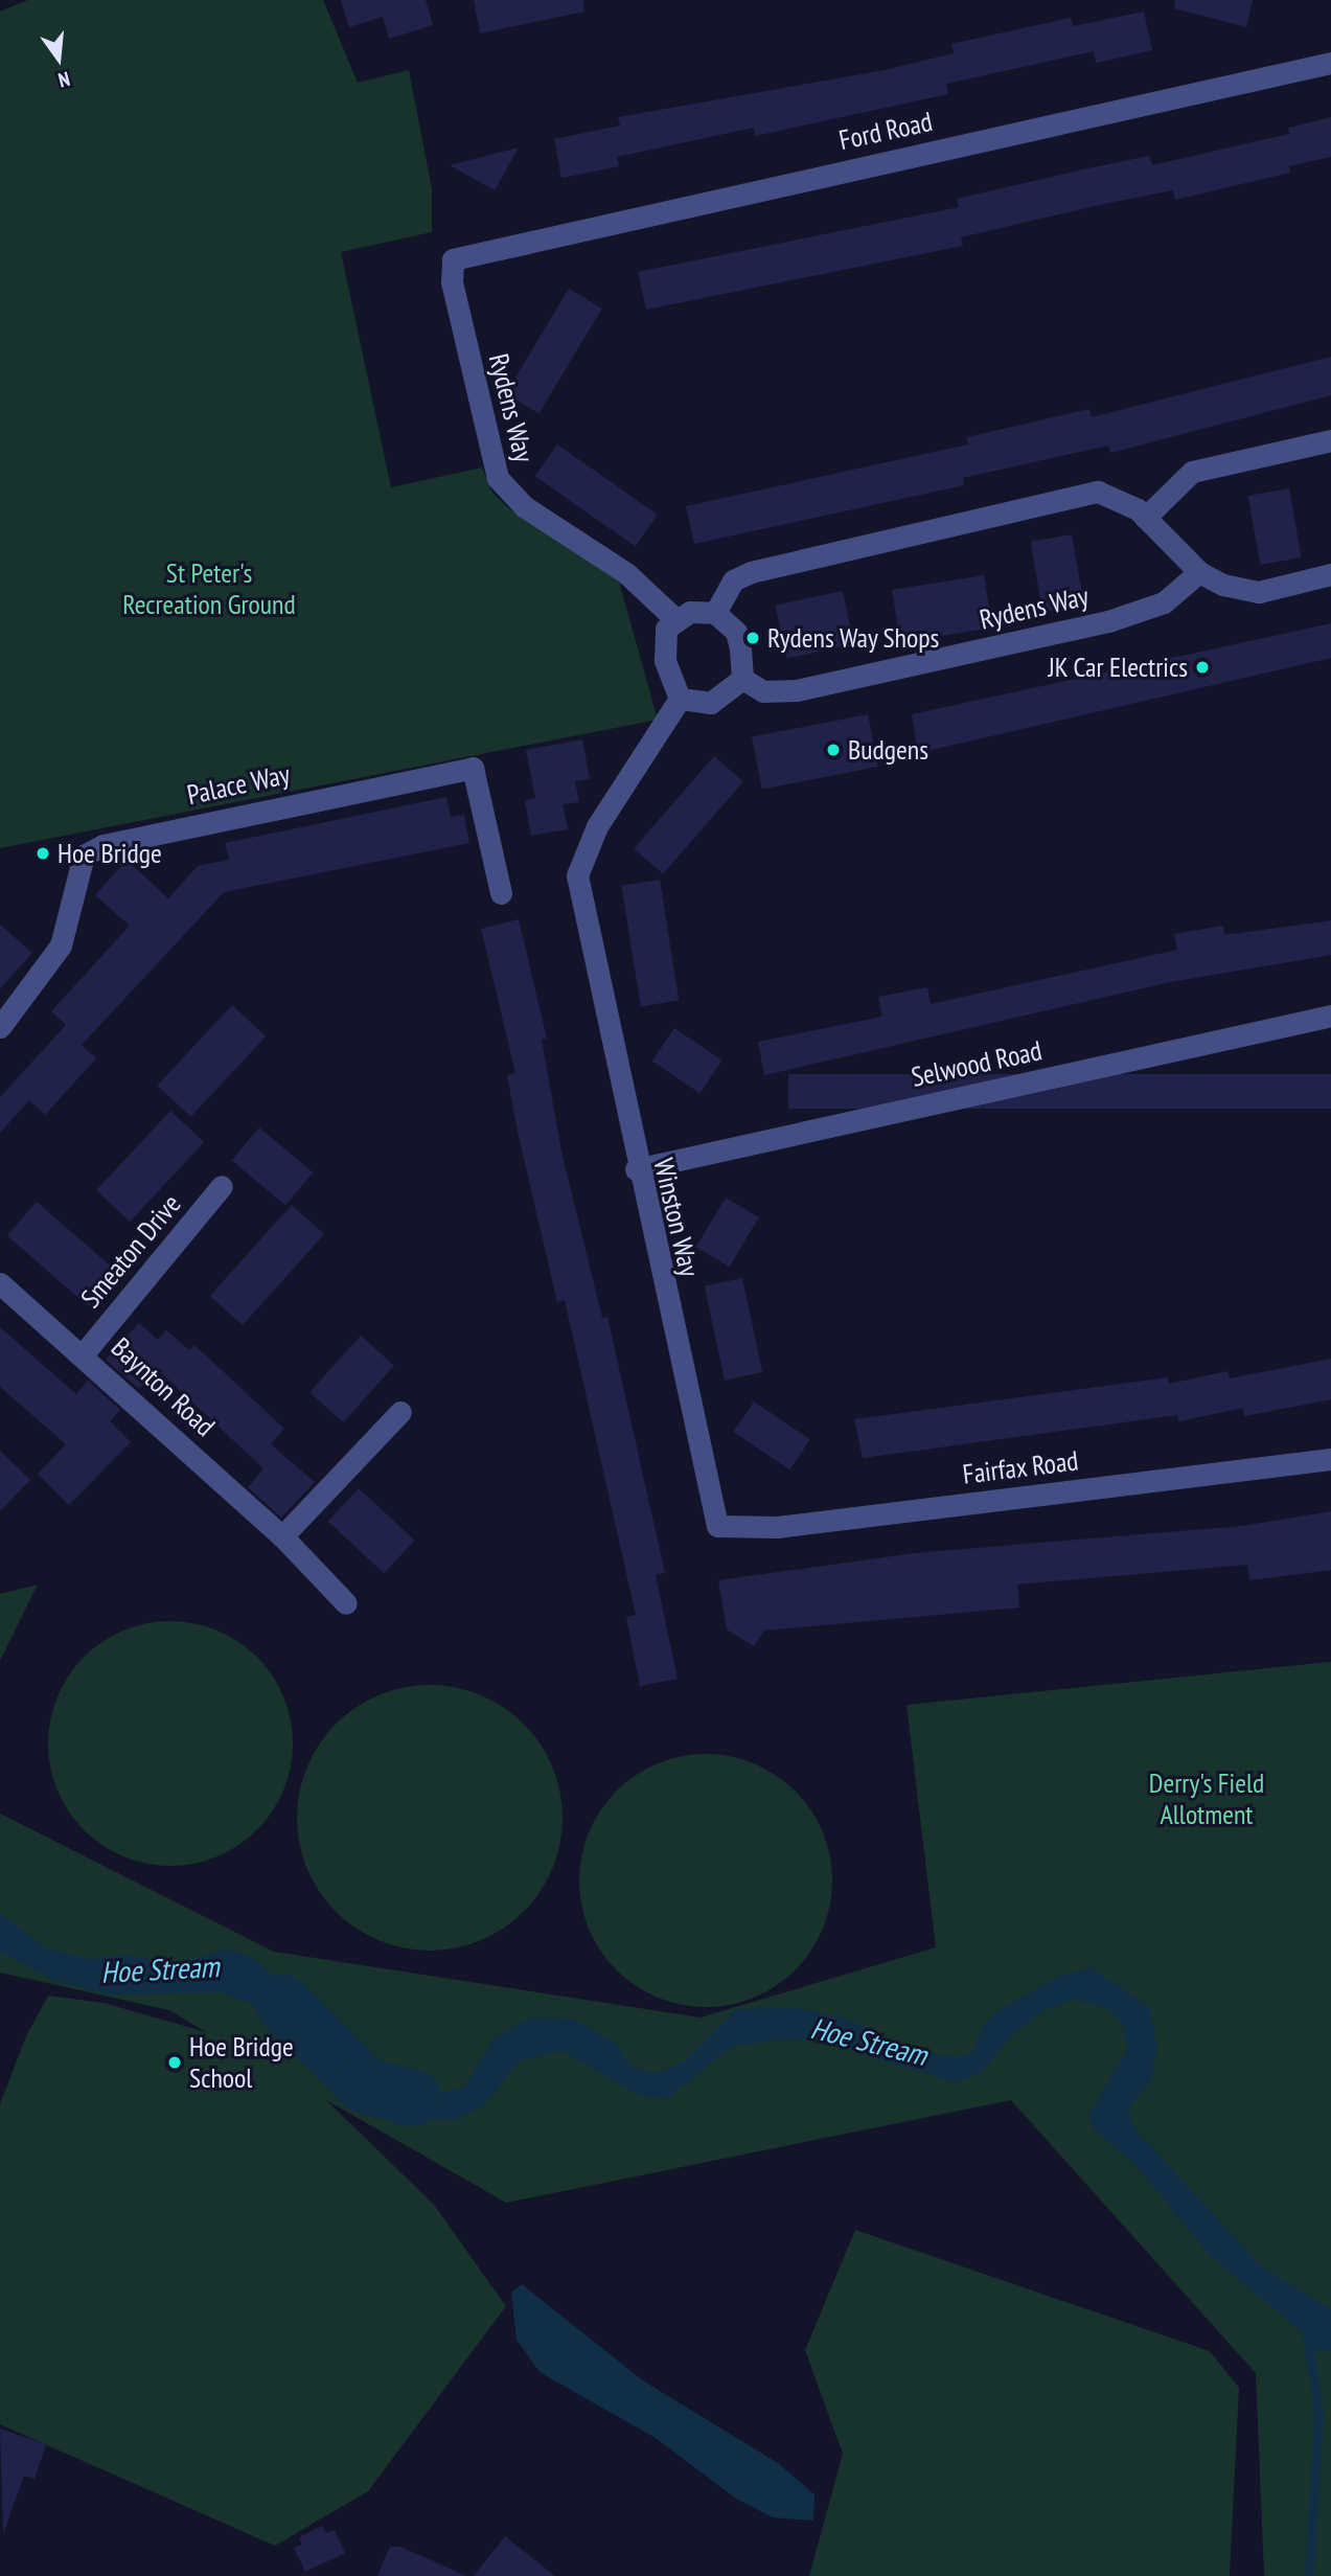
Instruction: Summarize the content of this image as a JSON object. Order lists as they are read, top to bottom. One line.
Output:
{"streets":{"street":["Ford Road","Rydens Way","Palace Way","Selwood Road","Winston Way","Smeaton Drive","Baynton Road","Fairfax Road"]},"crossings":[["Ford Road","Rydens Way"],["Rydens Way","Winston Way"],["Selwood Road","Winston Way"],["Winston Way","Fairfax Road"],["Smeaton Drive","Baynton Road"]],"water":["Hoe Stream"],"parks":["St Peter's Recreation Ground","Derry's Field Allotment"],"places":["Rydens Way Shops","JK Car Electrics","Budgens","Hoe Bridge","Hoe Bridge School"],"north":"bottom"}
